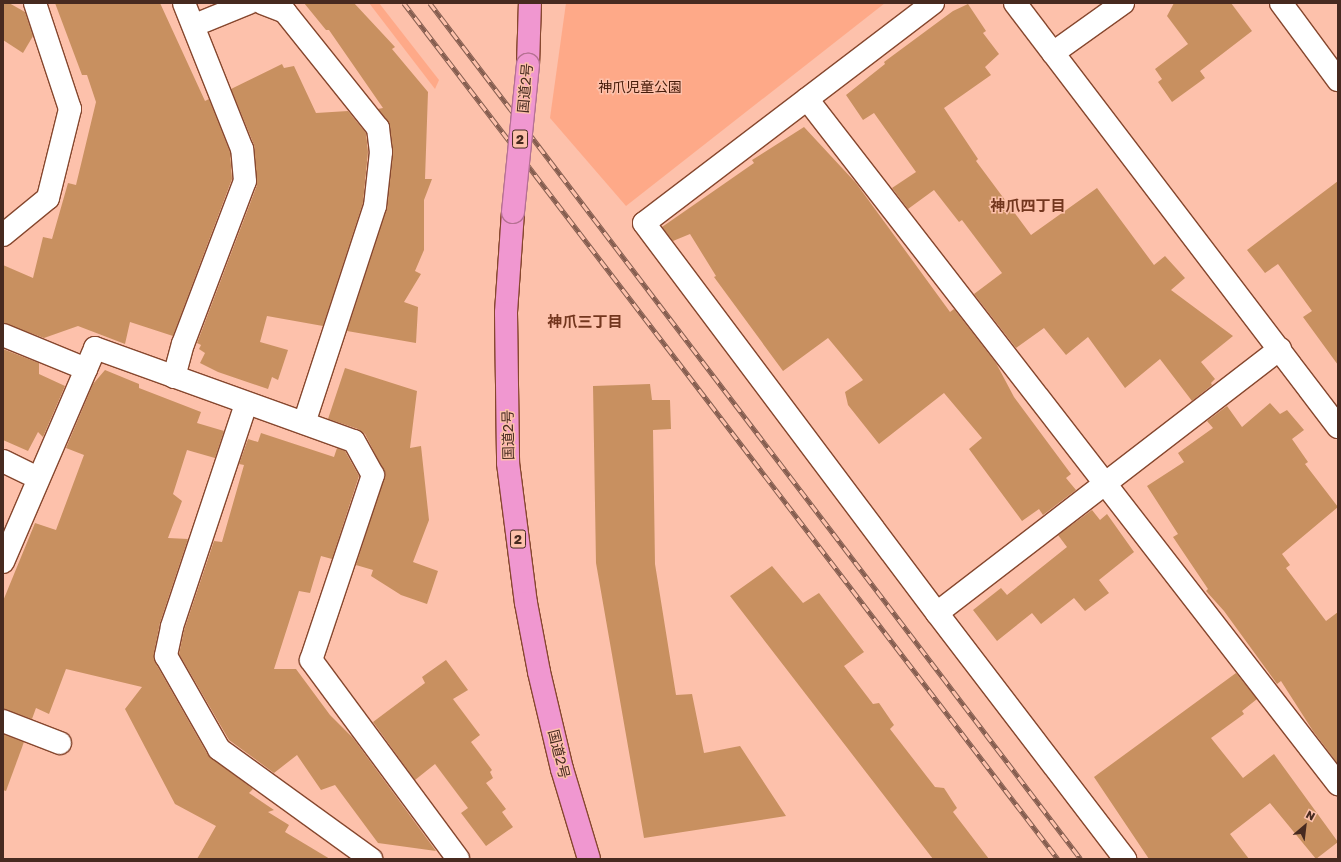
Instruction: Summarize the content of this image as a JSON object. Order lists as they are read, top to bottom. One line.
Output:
{"streets":{"highway":["国道2号","2"]},"districts":["神爪四丁目","神爪三丁目"],"parks":["神爪児童公園"],"north":"top right"}
